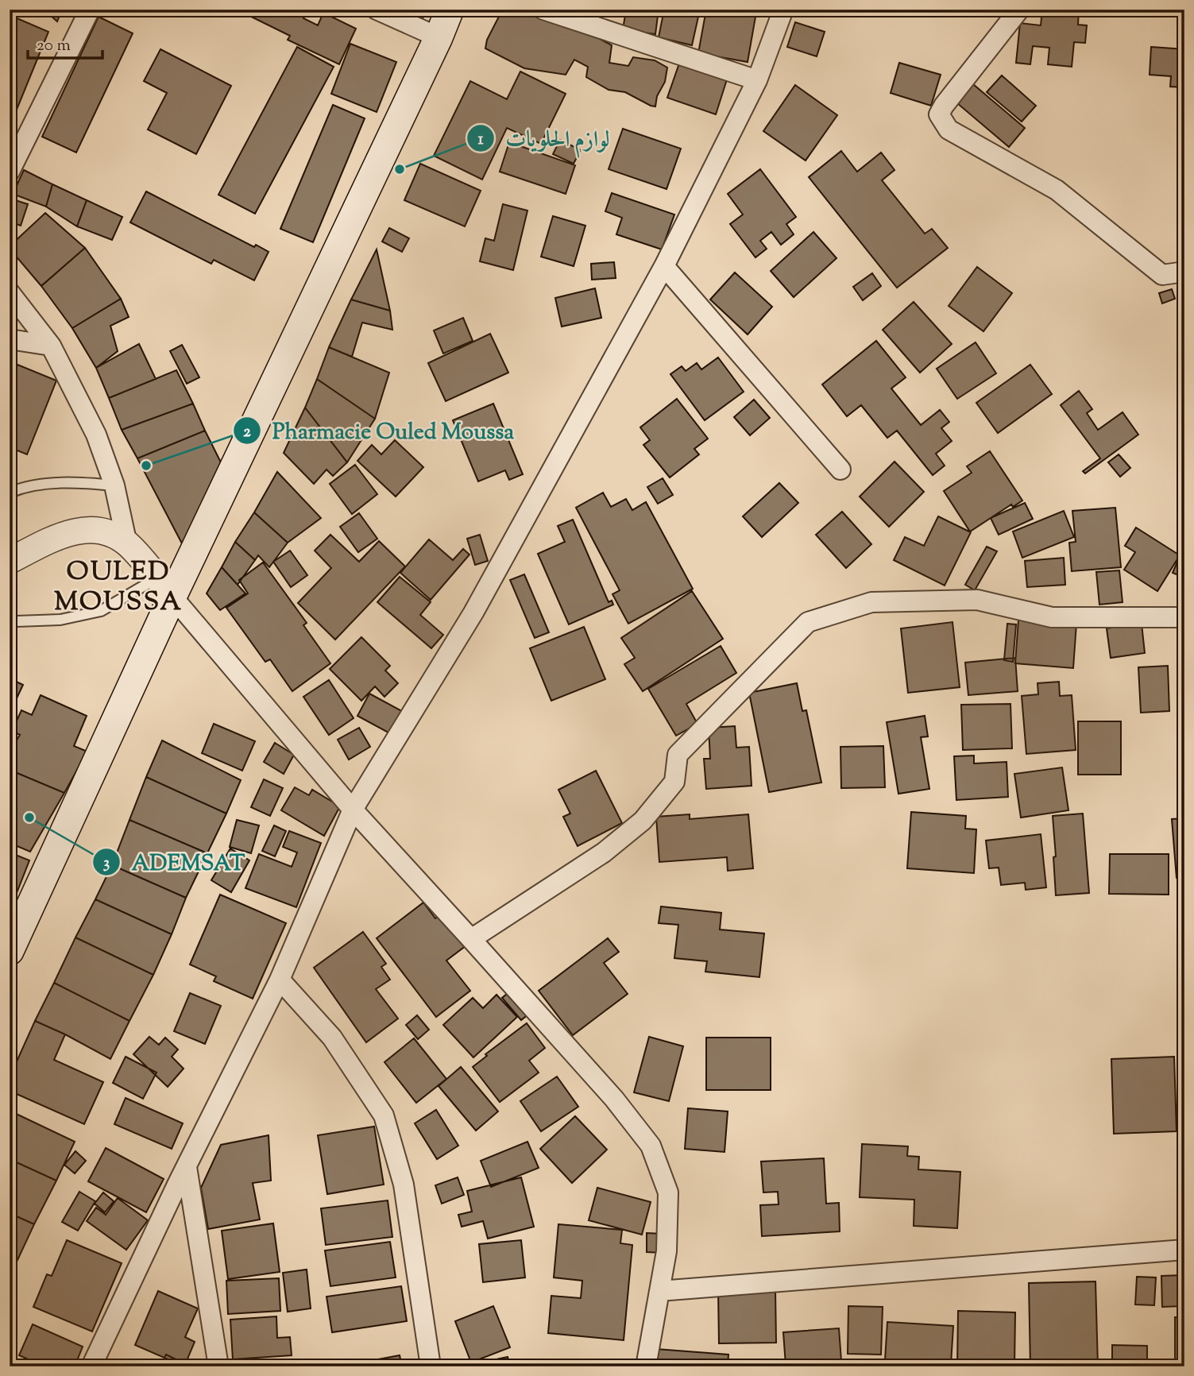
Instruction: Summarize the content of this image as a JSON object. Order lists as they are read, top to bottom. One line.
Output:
{"districts":["OULED MOUSSA"],"places":["لوازم الحلويات","Pharmacie Ouled Moussa","ADEMSAT"],"scale_bar":"20 m"}
